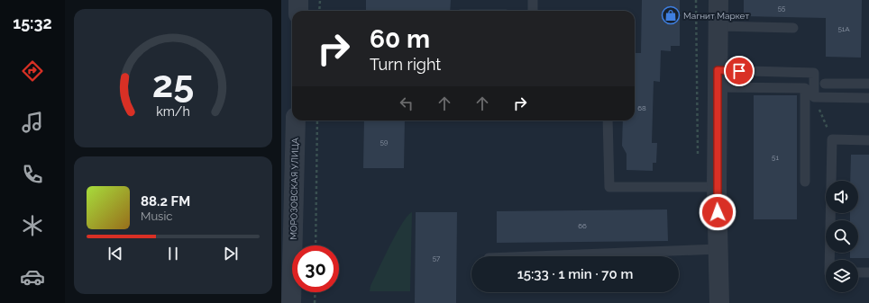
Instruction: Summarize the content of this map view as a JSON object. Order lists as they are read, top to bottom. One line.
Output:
{"streets":{"street":["МОРОЗОВСКАЯ УЛИЦА"]},"places":{"shop":["Магнит Маркет"]},"house_numbers":["55","51А","68","59","51","66","57"],"page":{"tabs":"15:32","turn":["60 m","Turn right"],"song":["88.2 FM","Music"],"limit":"30","trip":"15:33 · 1 min · 70 m","gauge":["25","km/h"]}}
